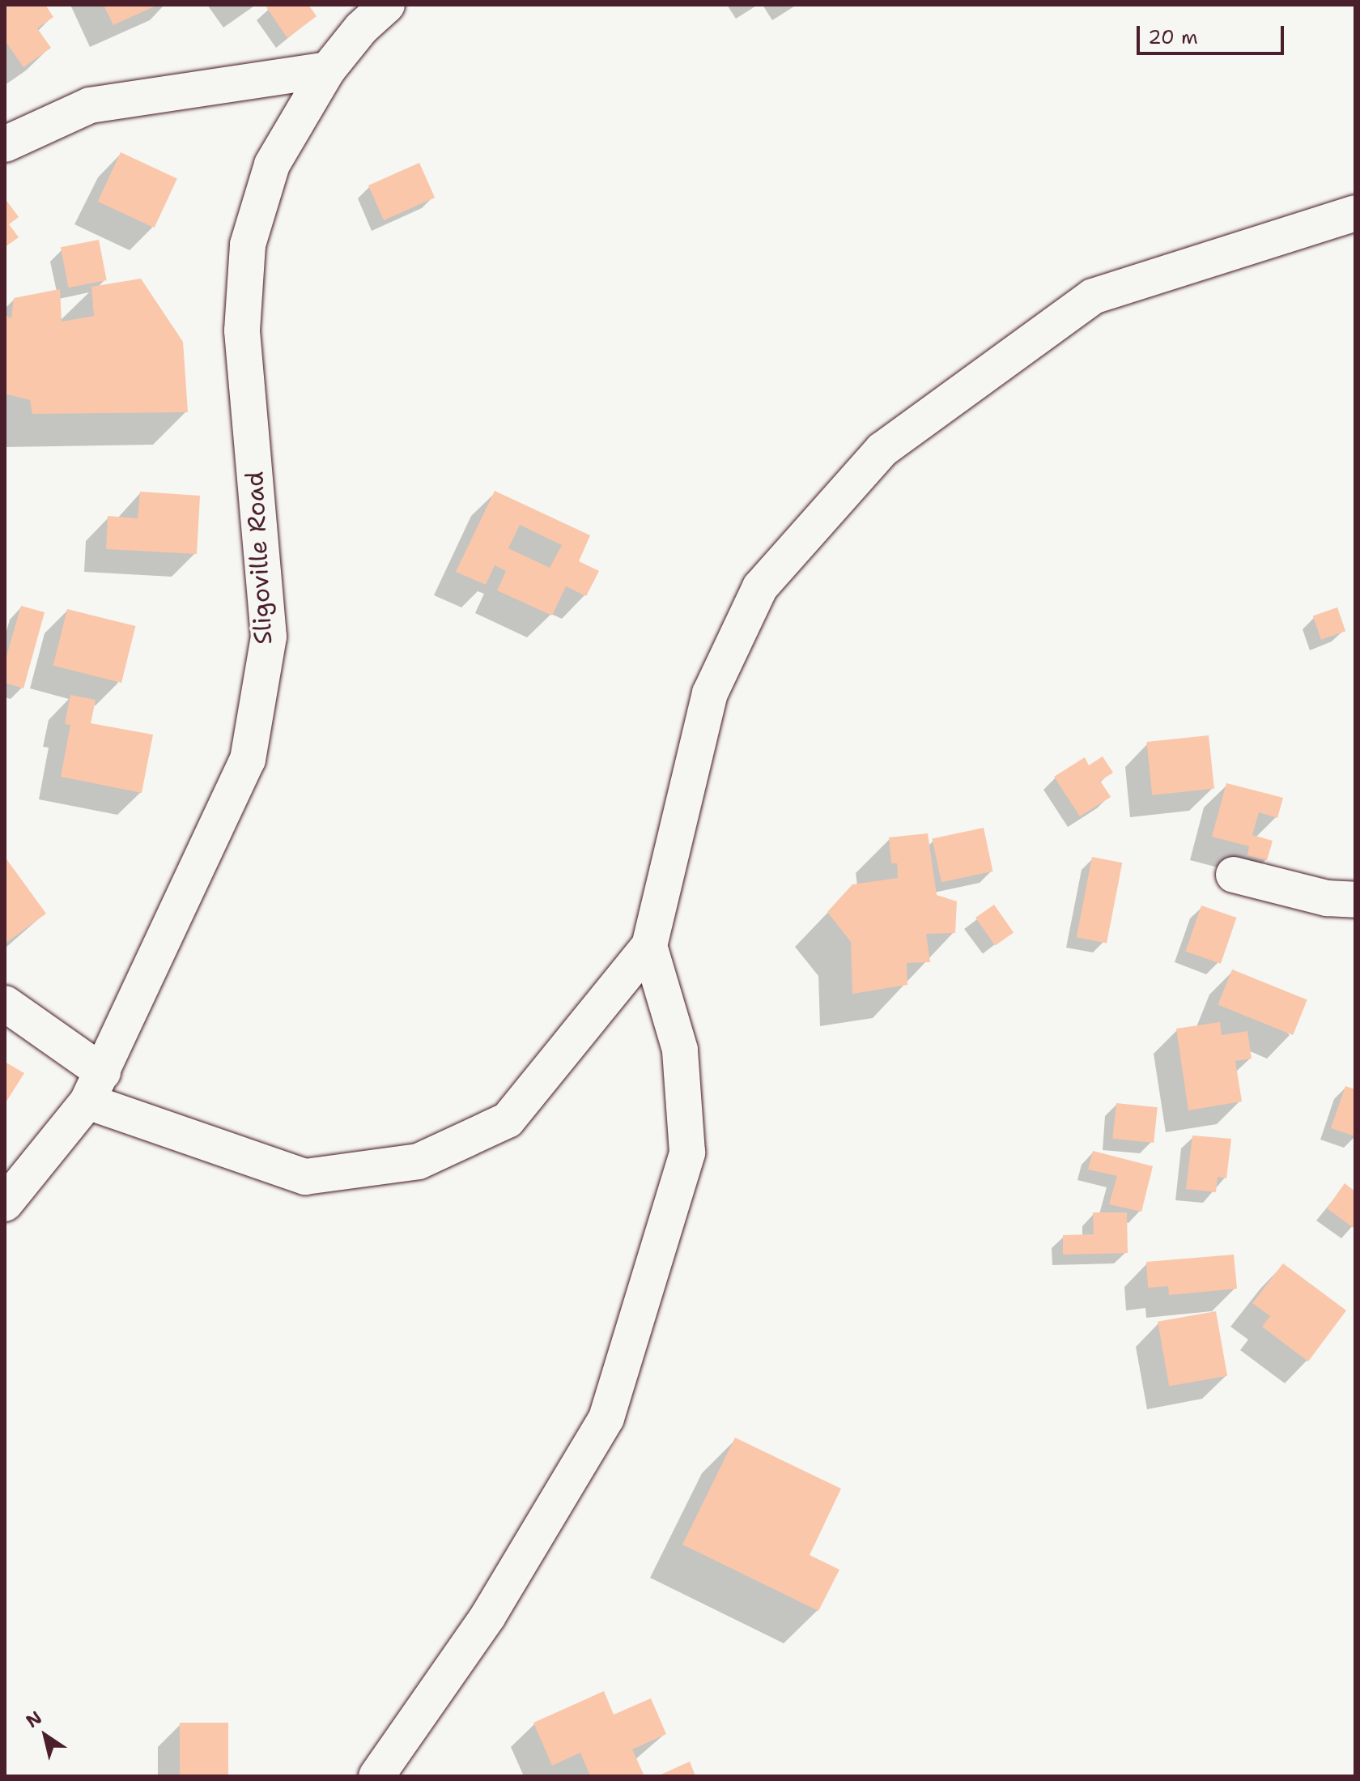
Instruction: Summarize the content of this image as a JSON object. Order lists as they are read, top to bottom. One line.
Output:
{"streets":{"street":["Sligoville Road"]},"scale_bar":"20 m","north":"top left"}
